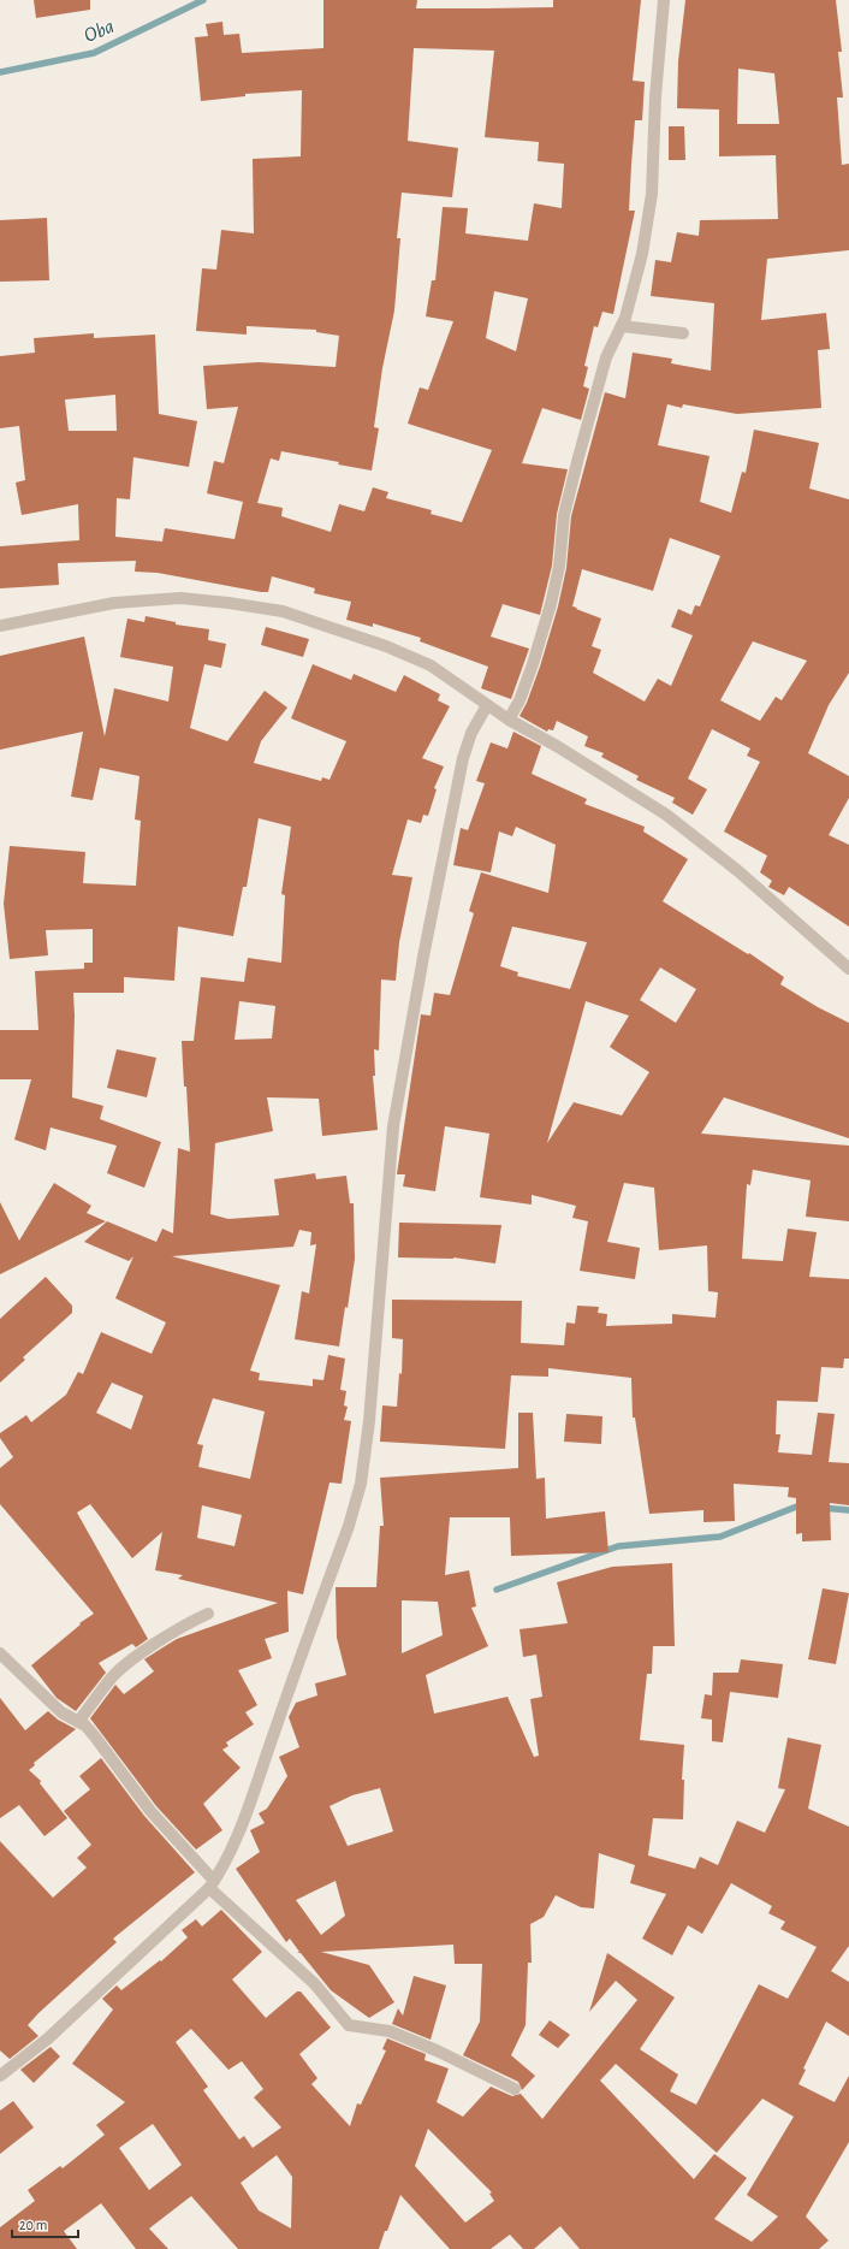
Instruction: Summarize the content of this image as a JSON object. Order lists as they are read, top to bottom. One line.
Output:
{"water":["Oba"],"scale_bar":"20 m"}
